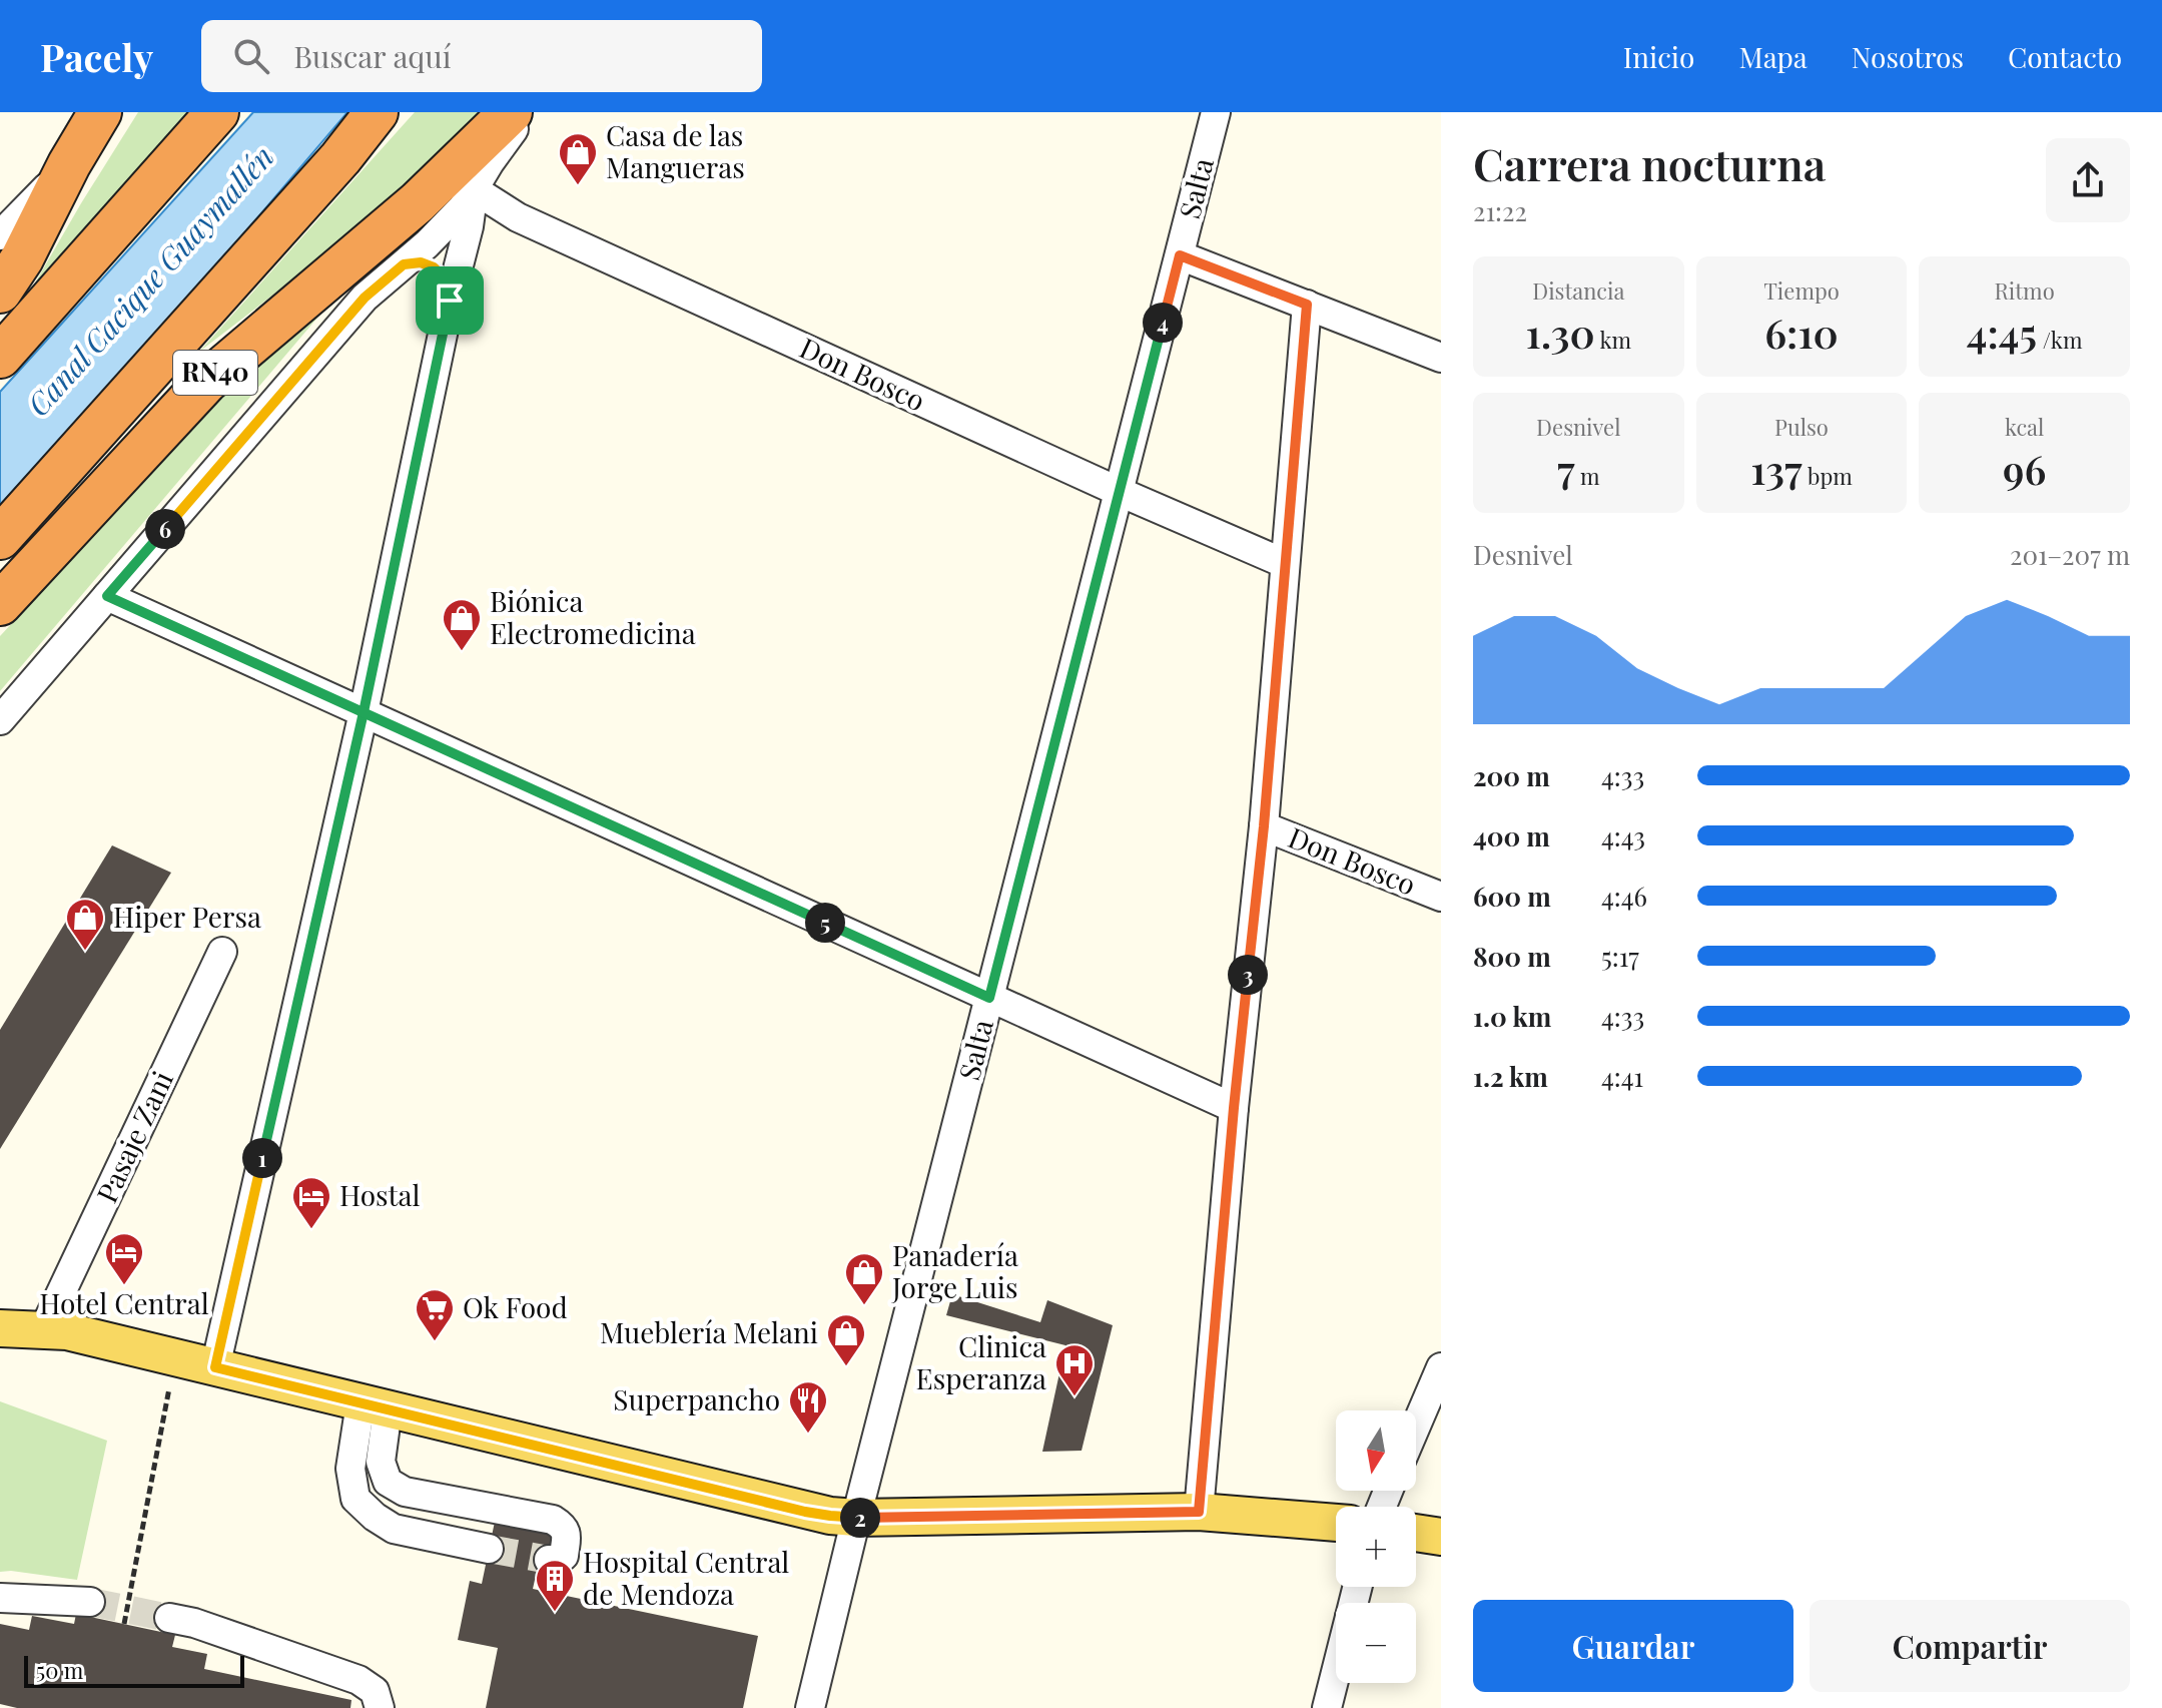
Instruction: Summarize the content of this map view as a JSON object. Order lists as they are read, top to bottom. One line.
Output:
{"streets":{"highway":["RN40"],"street":["Salta","Don Bosco","Pasaje Zani"]},"crossings":[["Salta","Don Bosco"],["RN40","Don Bosco"]],"water":["Canal Cacique Guaymallén"],"places":{"shop":["Casa de las Mangueras","Biónica Electromedicina","Hiper Persa","Panadería Jorge Luis","Mueblería Melani"],"hotel":["Hostal","Hotel Central"],"supermarket":["Ok Food"],"hospital":["Clinica Esperanza"],"restaurant":["Superpancho"],"building":["Hospital Central de Mendoza"]},"scale_bar":"50 m","north":"bottom","page":{"header":"Pacely","search":"Buscar aquí","nav":["Inicio","Mapa","Nosotros","Contacto"],"heading":["Carrera nocturna","21:22"],"stats":[["Distancia","1.30 km"],["Tiempo","6:10"],["Ritmo","4:45 /km"],["Desnivel","7 m"],["Pulso","137 bpm"],["kcal","96"]],"pins":["4","6","5","3","1","2"],"chart":["Desnivel","201–207 m"],"list":[{"name":"200 m","note":"4:33"},{"name":"400 m","note":"4:43"},{"name":"600 m","note":"4:46"},{"name":"800 m","note":"5:17"},{"name":"1.0 km","note":"4:33"},{"name":"1.2 km","note":"4:41"}],"map_buttons":["+","−"],"buttons":["Guardar","Compartir"],"scale":"50 m"}}
